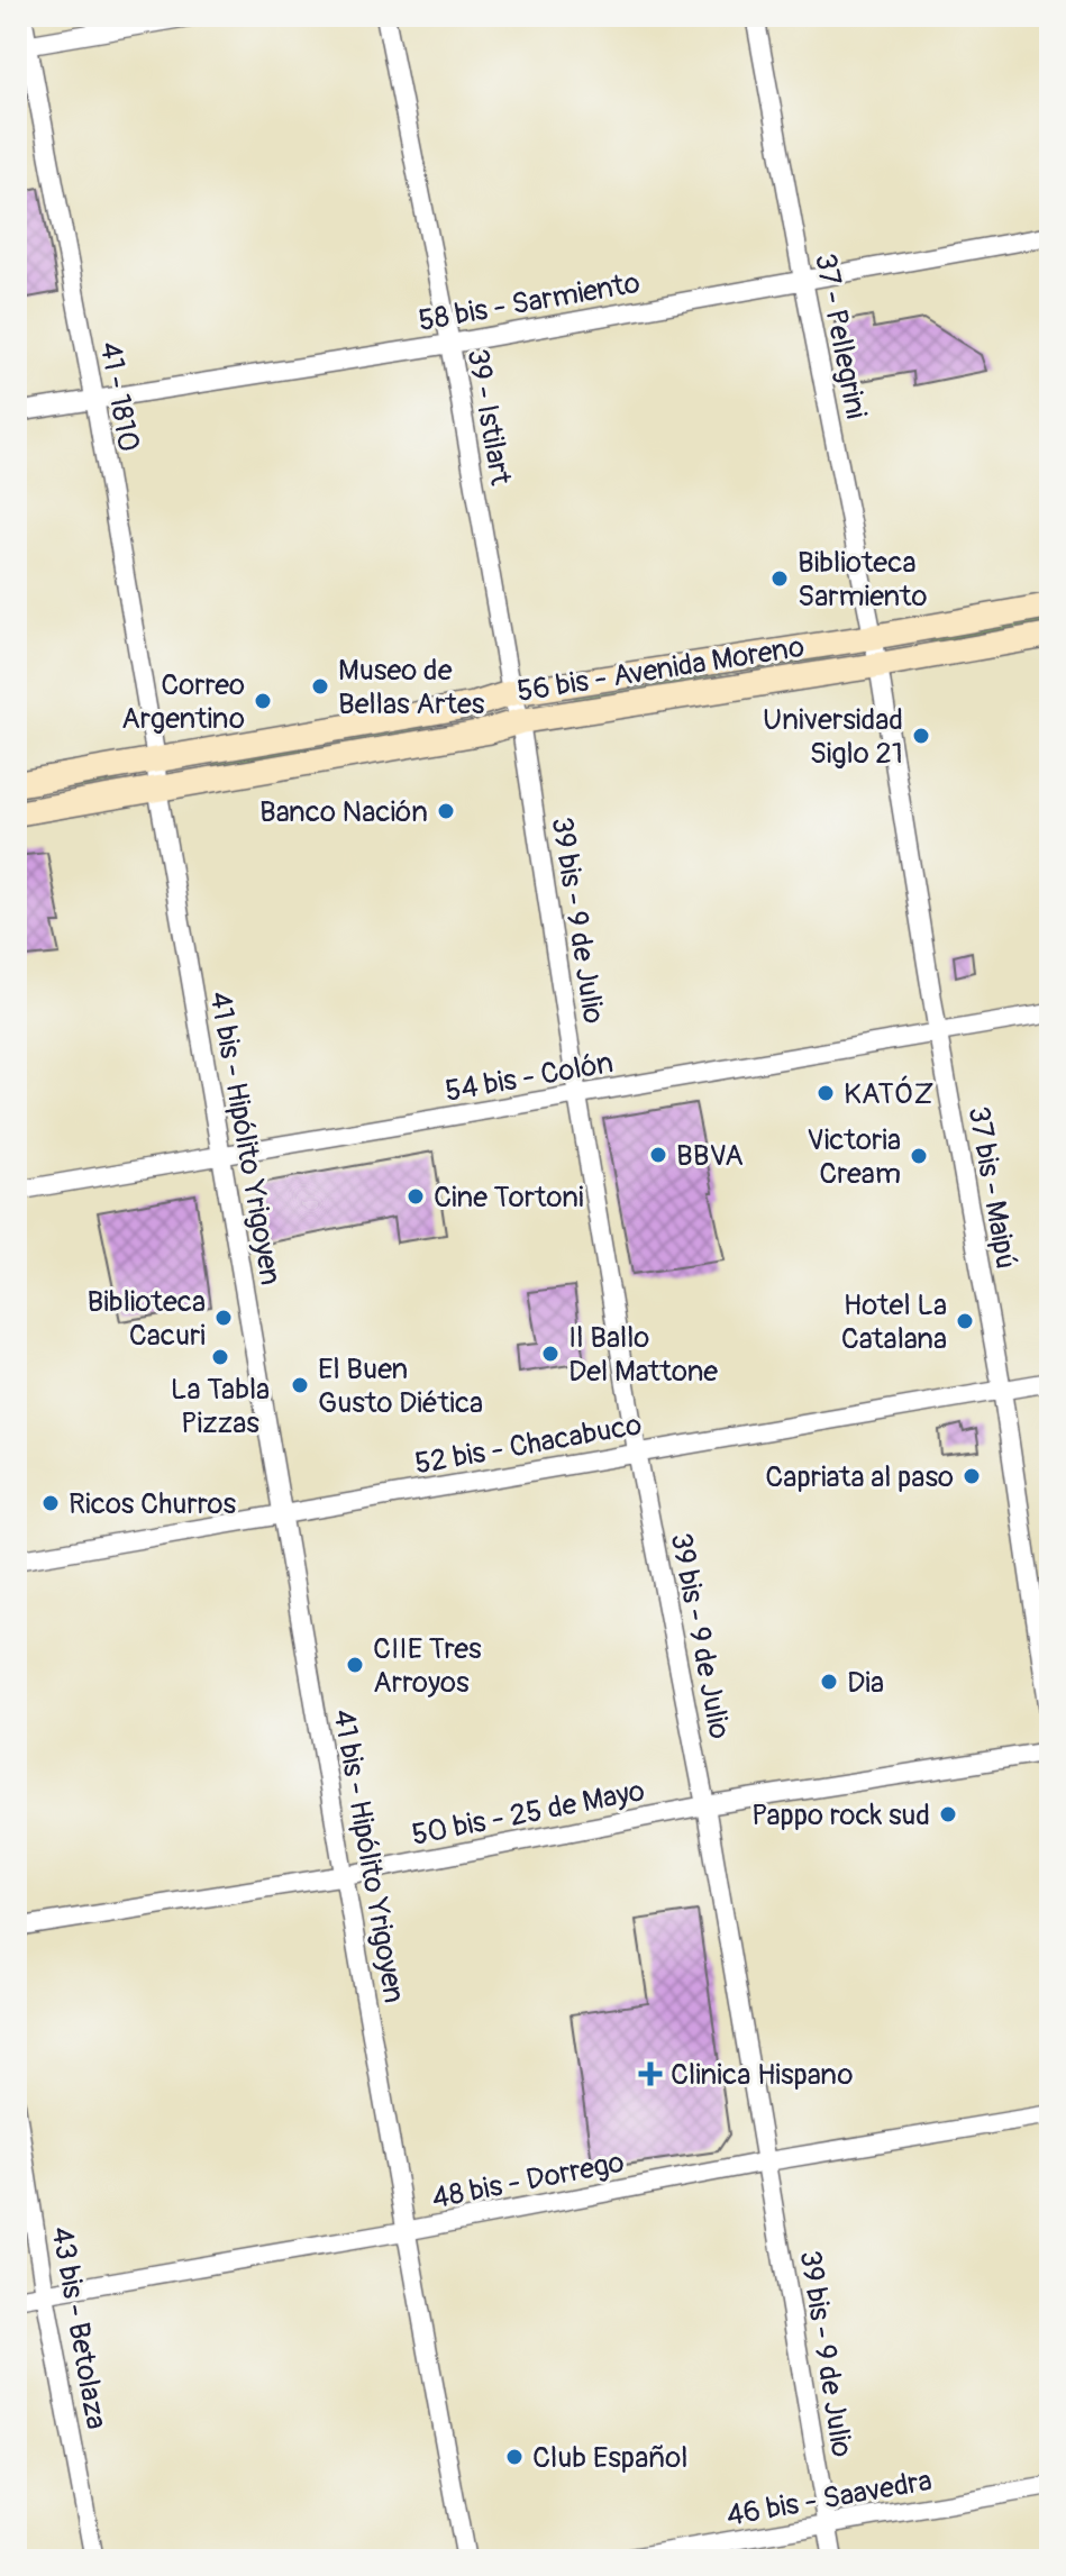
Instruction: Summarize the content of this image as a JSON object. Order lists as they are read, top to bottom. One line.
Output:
{"streets":{"main road":["56 bis - Avenida Moreno"],"street":["58 bis - Sarmiento","37 - Pellegrini","41 - 1810","39 - Istilart","39 bis - 9 de Julio","54 bis - Colón","41 bis - Hipólito Yrigoyen","37 bis - Maipú","52 bis - Chacabuco","50 bis - 25 de Mayo","48 bis - Dorrego","43 bis - Betolaza","46 bis - Saavedra"]},"crossings":[["58 bis - Sarmiento","37 - Pellegrini"],["58 bis - Sarmiento","41 - 1810"],["58 bis - Sarmiento","39 - Istilart"],["37 - Pellegrini","56 bis - Avenida Moreno"],["37 - Pellegrini","37 bis - Maipú"],["41 - 1810","56 bis - Avenida Moreno"],["41 - 1810","41 bis - Hipólito Yrigoyen"],["39 - Istilart","56 bis - Avenida Moreno"],["39 - Istilart","39 bis - 9 de Julio"],["56 bis - Avenida Moreno","39 bis - 9 de Julio"],["56 bis - Avenida Moreno","41 bis - Hipólito Yrigoyen"],["56 bis - Avenida Moreno","37 bis - Maipú"],["39 bis - 9 de Julio","54 bis - Colón"],["39 bis - 9 de Julio","52 bis - Chacabuco"],["39 bis - 9 de Julio","50 bis - 25 de Mayo"],["39 bis - 9 de Julio","48 bis - Dorrego"],["39 bis - 9 de Julio","46 bis - Saavedra"],["54 bis - Colón","41 bis - Hipólito Yrigoyen"],["54 bis - Colón","37 bis - Maipú"],["41 bis - Hipólito Yrigoyen","52 bis - Chacabuco"],["41 bis - Hipólito Yrigoyen","50 bis - 25 de Mayo"],["41 bis - Hipólito Yrigoyen","48 bis - Dorrego"],["37 bis - Maipú","52 bis - Chacabuco"],["48 bis - Dorrego","43 bis - Betolaza"]],"places":{"other":["Biblioteca Sarmiento","Museo de Bellas Artes","Correo Argentino","Universidad Siglo 21","Banco Nación","KATÓZ","BBVA","Victoria Cream","Cine Tortoni","Biblioteca Cacuri","Hotel La Catalana","Il Ballo Del Mattone","La Tabla Pizzas","El Buen Gusto Diética","Capriata al paso","Ricos Churros","CIIE Tres Arroyos","Dia","Pappo rock sud","Club Español"],"health":["Clinica Hispano"]}}
